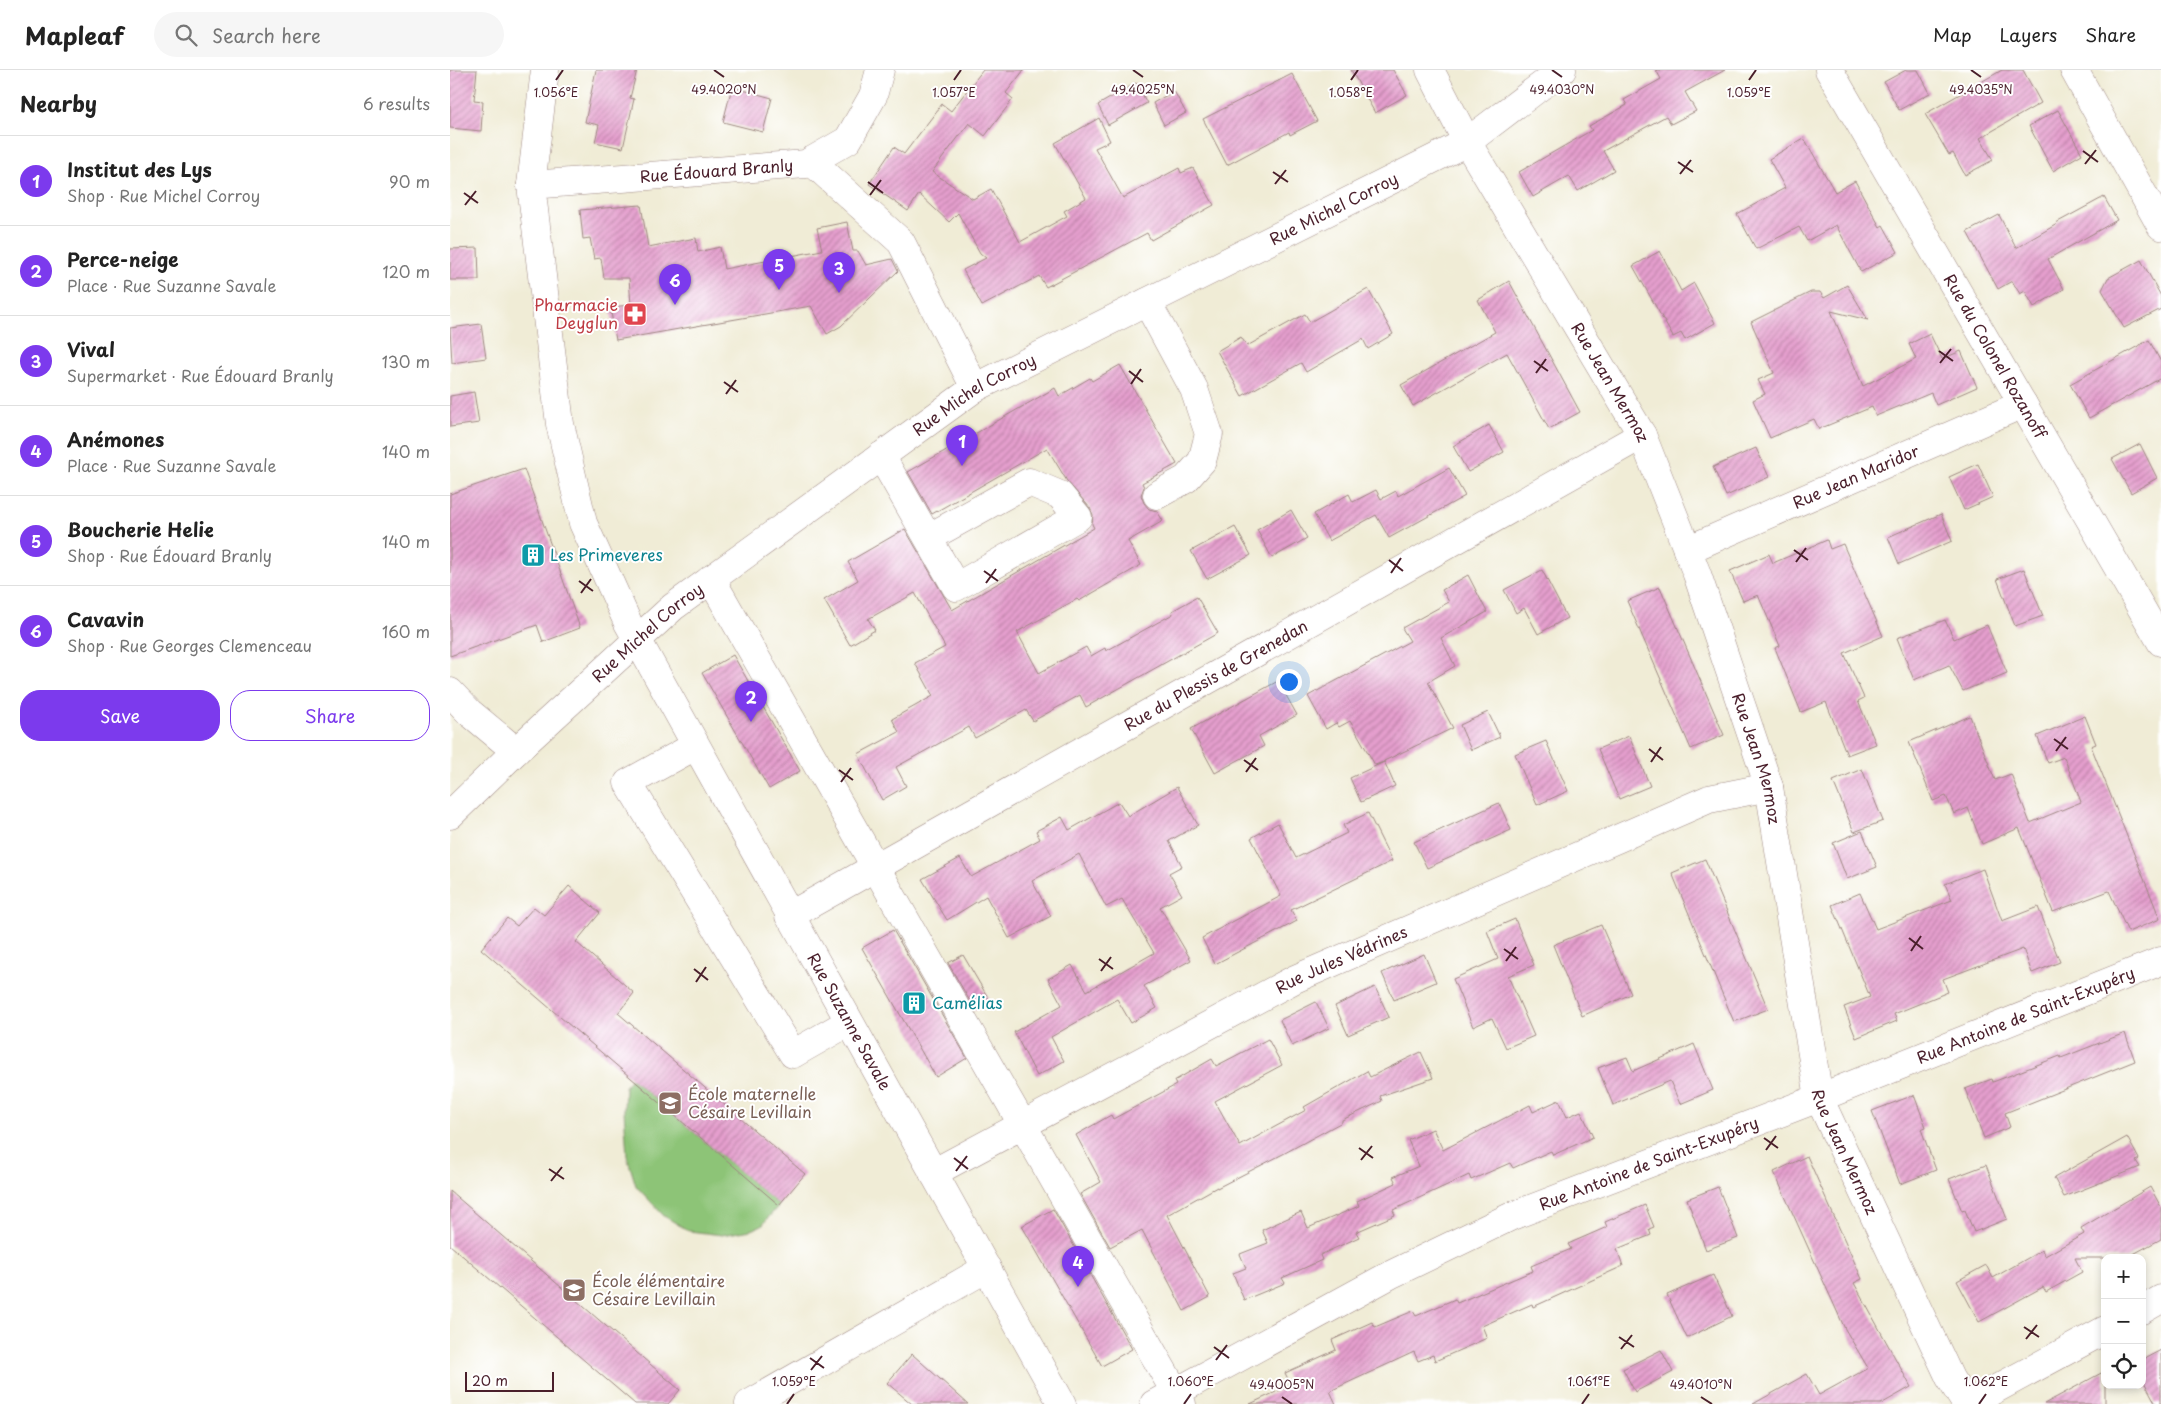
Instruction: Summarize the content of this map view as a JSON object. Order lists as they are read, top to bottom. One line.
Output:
{"streets":{"street":["Rue Édouard Branly","Rue Michel Corroy","Rue du Colonel Rozanoff","Rue Jean Mermoz","Rue Jean Maridor","Rue du Plessis de Grenedan","Rue Jules Védrines","Rue Antoine de Saint-Exupéry","Rue Suzanne Savale"]},"crossings":[["Rue Édouard Branly","Rue Suzanne Savale"],["Rue Michel Corroy","Rue Jean Mermoz"],["Rue Michel Corroy","Rue Suzanne Savale"],["Rue du Colonel Rozanoff","Rue Jean Maridor"],["Rue Jean Mermoz","Rue Jean Maridor"],["Rue Jean Mermoz","Rue du Plessis de Grenedan"],["Rue Jean Mermoz","Rue Jules Védrines"],["Rue Jean Mermoz","Rue Antoine de Saint-Exupéry"],["Rue du Plessis de Grenedan","Rue Suzanne Savale"],["Rue Jules Védrines","Rue Suzanne Savale"]],"places":{"pharmacy":["Pharmacie Deyglun"],"building":["Les Primeveres","Camélias"],"school or university":["École maternelle Césaire Levillain","École élémentaire Césaire Levillain"]},"scale_bar":"20 m","page":{"header":"Mapleaf","search":"Search here","nav":["Map","Layers","Share"],"heading":["Nearby","6 results"],"list":[{"mark":"1","name":"Institut des Lys","note":"Shop · Rue Michel Corroy","value":"90 m"},{"mark":"2","name":"Perce-neige","note":"Place · Rue Suzanne Savale","value":"120 m"},{"mark":"3","name":"Vival","note":"Supermarket · Rue Édouard Branly","value":"130 m"},{"mark":"4","name":"Anémones","note":"Place · Rue Suzanne Savale","value":"140 m"},{"mark":"5","name":"Boucherie Helie","note":"Shop · Rue Édouard Branly","value":"140 m"},{"mark":"6","name":"Cavavin","note":"Shop · Rue Georges Clemenceau","value":"160 m"}],"pins":["5","3","6","1","2","4"],"buttons":["Save","Share"],"map_buttons":["+","−"],"scale":"20 m"},"coordinates":["49.4035°N","49.4020°N","49.4025°N","49.4030°N","1.056°E","1.058°E","1.059°E","1.057°E","1.060°E","1.061°E","1.062°E","49.4005°N","49.4010°N"]}
